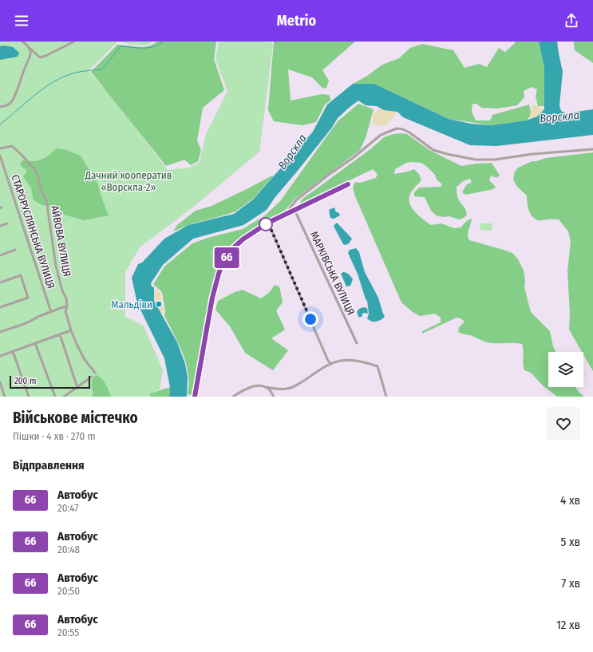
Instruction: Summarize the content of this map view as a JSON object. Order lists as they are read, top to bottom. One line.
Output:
{"streets":{"street":["СТАРОРУСЛЯНСЬКА ВУЛИЦЯ","АЙВОВА ВУЛИЦЯ","МАРКІВСЬКА ВУЛИЦЯ"]},"water":["Ворскла"],"parks":["Дачний кооператив «Ворскла-2»"],"places":["Мальдіви"],"lines":["bus line 66"],"scale_bar":"200 m","page":{"header":"Metrio","on_map":"66","scale":"200 m","heading":[["Військове містечко","Пішки · 4 хв · 270 m"],"Відправлення"],"list":[{"mark":"66","name":"Автобус","note":"20:47","value":"4 хв"},{"mark":"66","name":"Автобус","note":"20:48","value":"5 хв"},{"mark":"66","name":"Автобус","note":"20:50","value":"7 хв"},{"mark":"66","name":"Автобус","note":"20:55","value":"12 хв"}]}}
